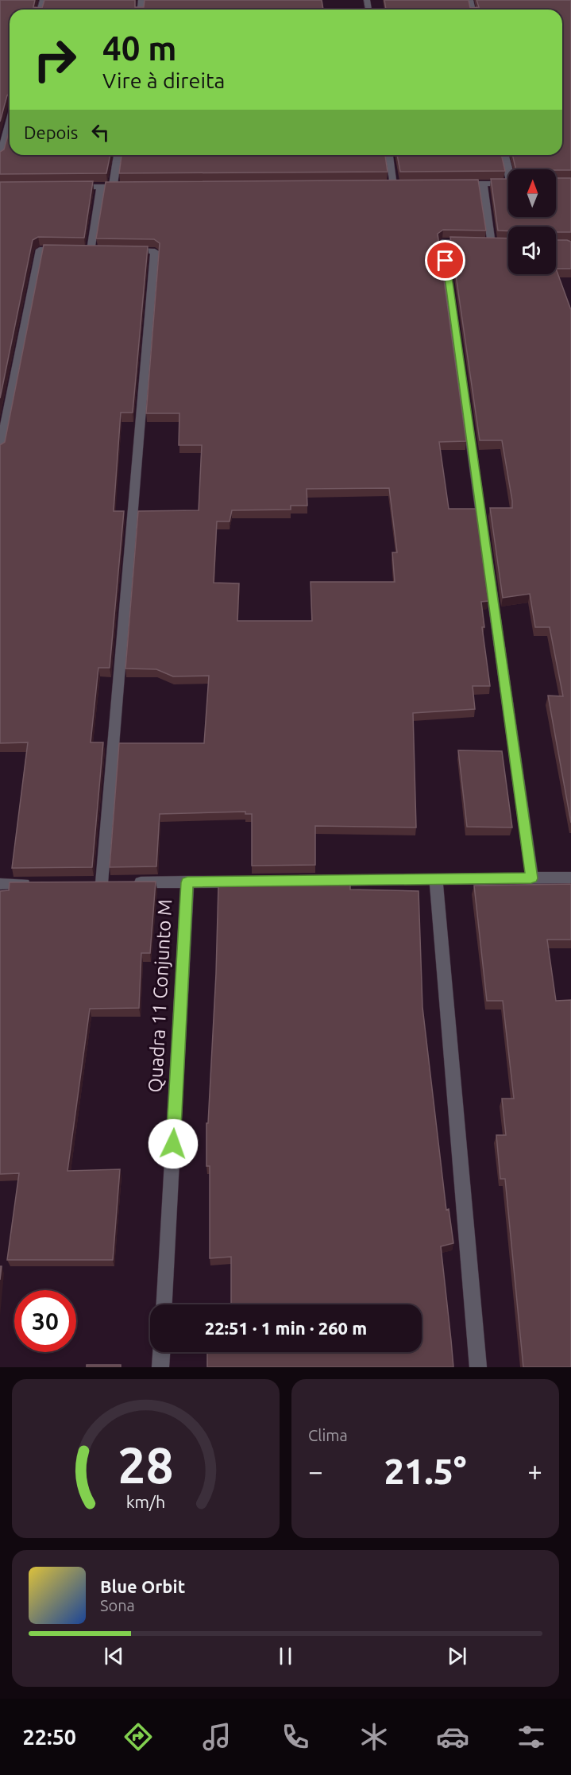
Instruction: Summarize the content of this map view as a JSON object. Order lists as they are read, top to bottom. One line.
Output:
{"streets":{"street":["Quadra 11 Conjunto M"]},"north":"top","page":{"turn":["40 m","Vire à direita"],"then":"Depois","limit":"30","trip":"22:51 · 1 min · 260 m","tile":"Clima","heat":["−","21.5°","+"],"song":["Blue Orbit","Sona"],"tabs":"22:50","gauge":["28","km/h"]}}
